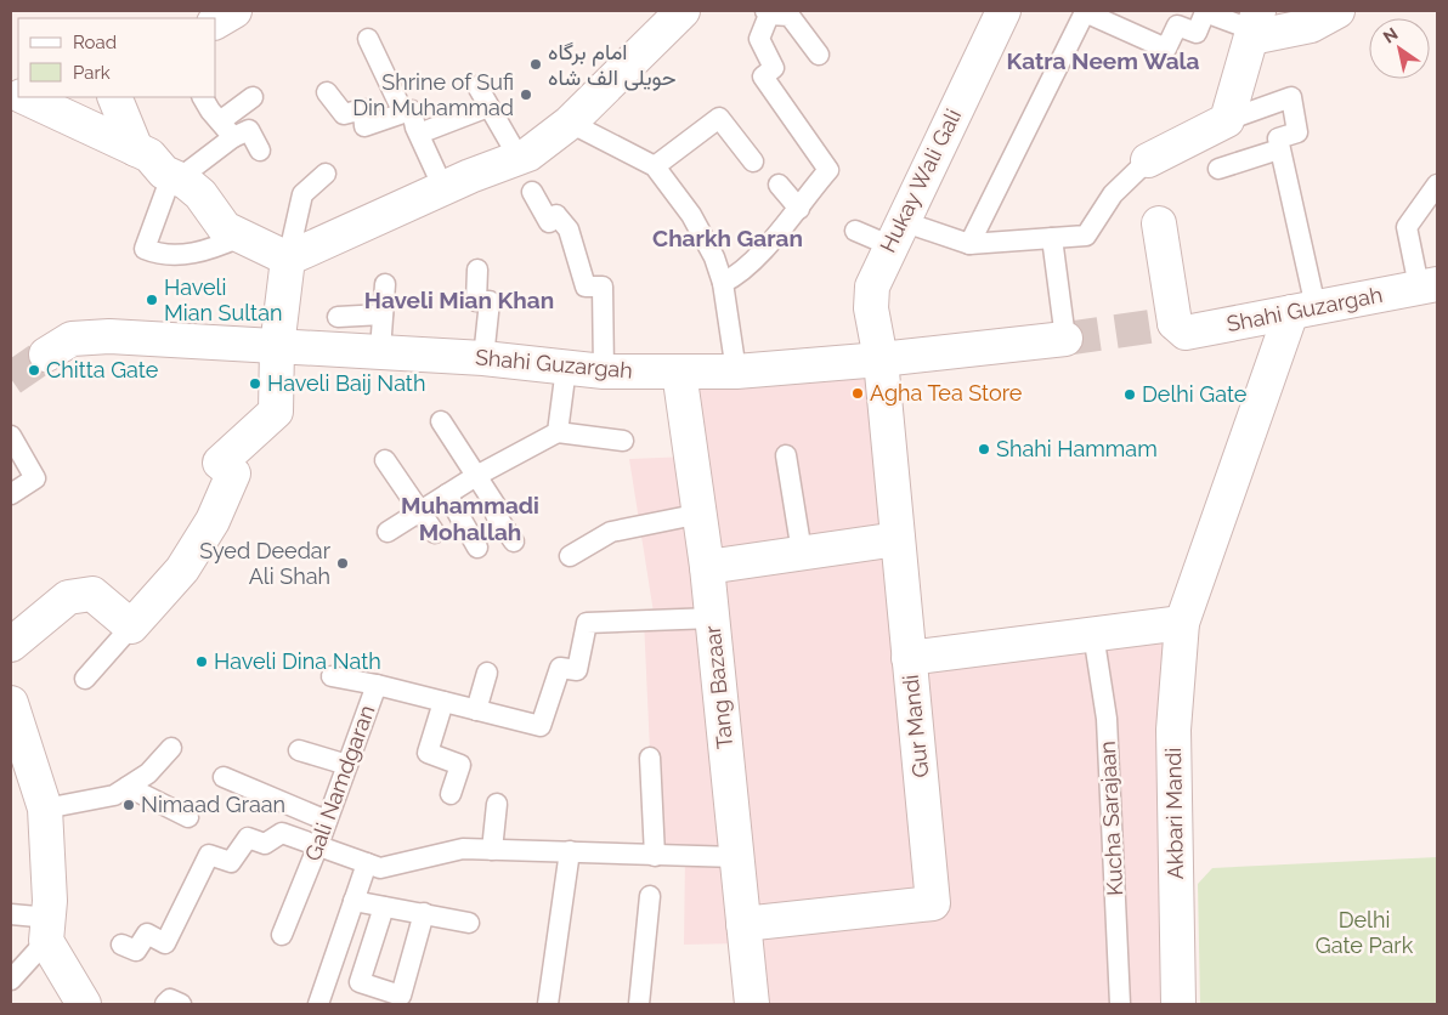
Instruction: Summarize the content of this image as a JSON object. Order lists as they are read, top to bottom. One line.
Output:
{"streets":{"street":["Hukay Wali Gali","Shahi Guzargah","Tang Bazaar","Gur Mandi","Akbari Mandi"],"lane":["Gali Namdgaran","Kucha Sarajaan"]},"crossings":[["Hukay Wali Gali","Shahi Guzargah"],["Hukay Wali Gali","Gur Mandi"],["Shahi Guzargah","Tang Bazaar"],["Shahi Guzargah","Gur Mandi"],["Shahi Guzargah","Akbari Mandi"],["Tang Bazaar","Gur Mandi"],["Tang Bazaar","Gali Namdgaran"]],"districts":["Katra Neem Wala","Charkh Garan","Haveli Mian Khan","Muhammadi Mohallah"],"parks":["Delhi Gate Park"],"places":["امام برگاہ حویلی الف شاہ","Shrine of Sufi Din Muhammad","Haveli Mian Sultan","Chitta Gate","Haveli Baij Nath","Agha Tea Store","Delhi Gate","Shahi Hammam","Syed Deedar Ali Shah","Haveli Dina Nath","Nimaad Graan"],"legend":["Road","Park"],"north":"top left"}
